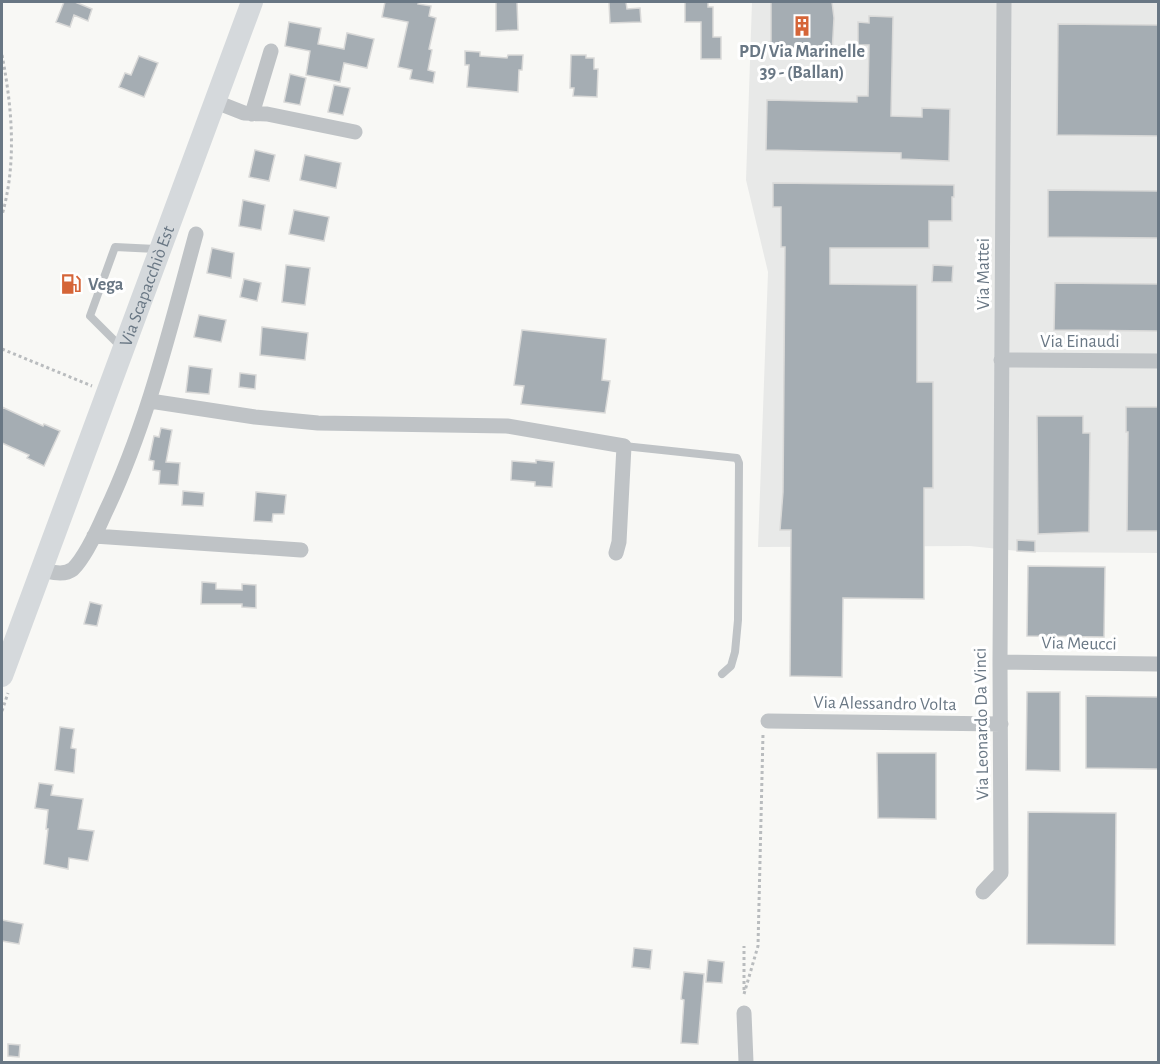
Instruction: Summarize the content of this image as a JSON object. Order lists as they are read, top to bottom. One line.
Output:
{"streets":{"main road":["Via Scapacchiò Est"],"street":["Via Mattei","Via Einaudi","Via Meucci","Via Alessandro Volta","Via Leonardo Da Vinci"]},"crossings":[["Via Mattei","Via Einaudi"],["Via Mattei","Via Leonardo Da Vinci"],["Via Meucci","Via Leonardo Da Vinci"],["Via Alessandro Volta","Via Leonardo Da Vinci"]],"places":{"building":["PD/ Via Marinelle 39 - (Ballan)"],"fuel station":["Vega"]}}
